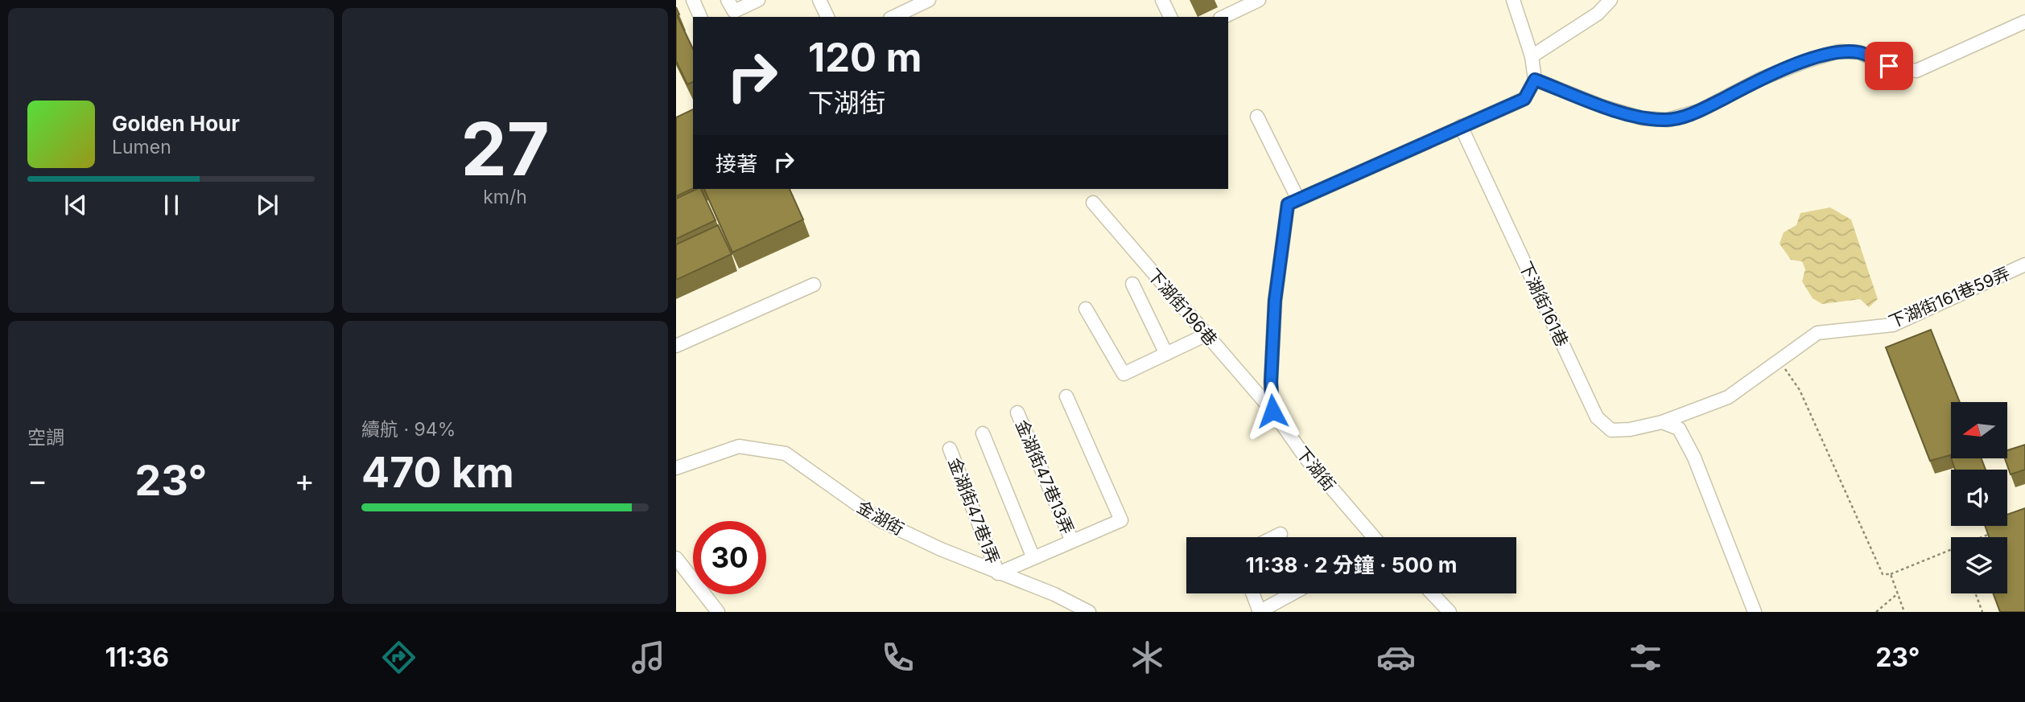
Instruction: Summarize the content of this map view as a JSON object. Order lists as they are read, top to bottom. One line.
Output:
{"streets":{"street":["下湖街161巷59弄","下湖街161巷","下湖街196巷","下湖街","金湖街47巷13弄","金湖街47巷1弄","金湖街"]},"crossings":[["下湖街161巷59弄","下湖街161巷"],["下湖街196巷","下湖街"],["金湖街47巷1弄","金湖街"]],"north":"left","page":{"tile":[["27","km/h"],"空調",["續航 · 94%","470 km"]],"turn":["120 m","下湖街"],"song":["Golden Hour","Lumen"],"then":"接著","heat":["−","23°","+"],"limit":"30","trip":"11:38 · 2 分鐘 · 500 m","tabs":["11:36","23°"]}}
